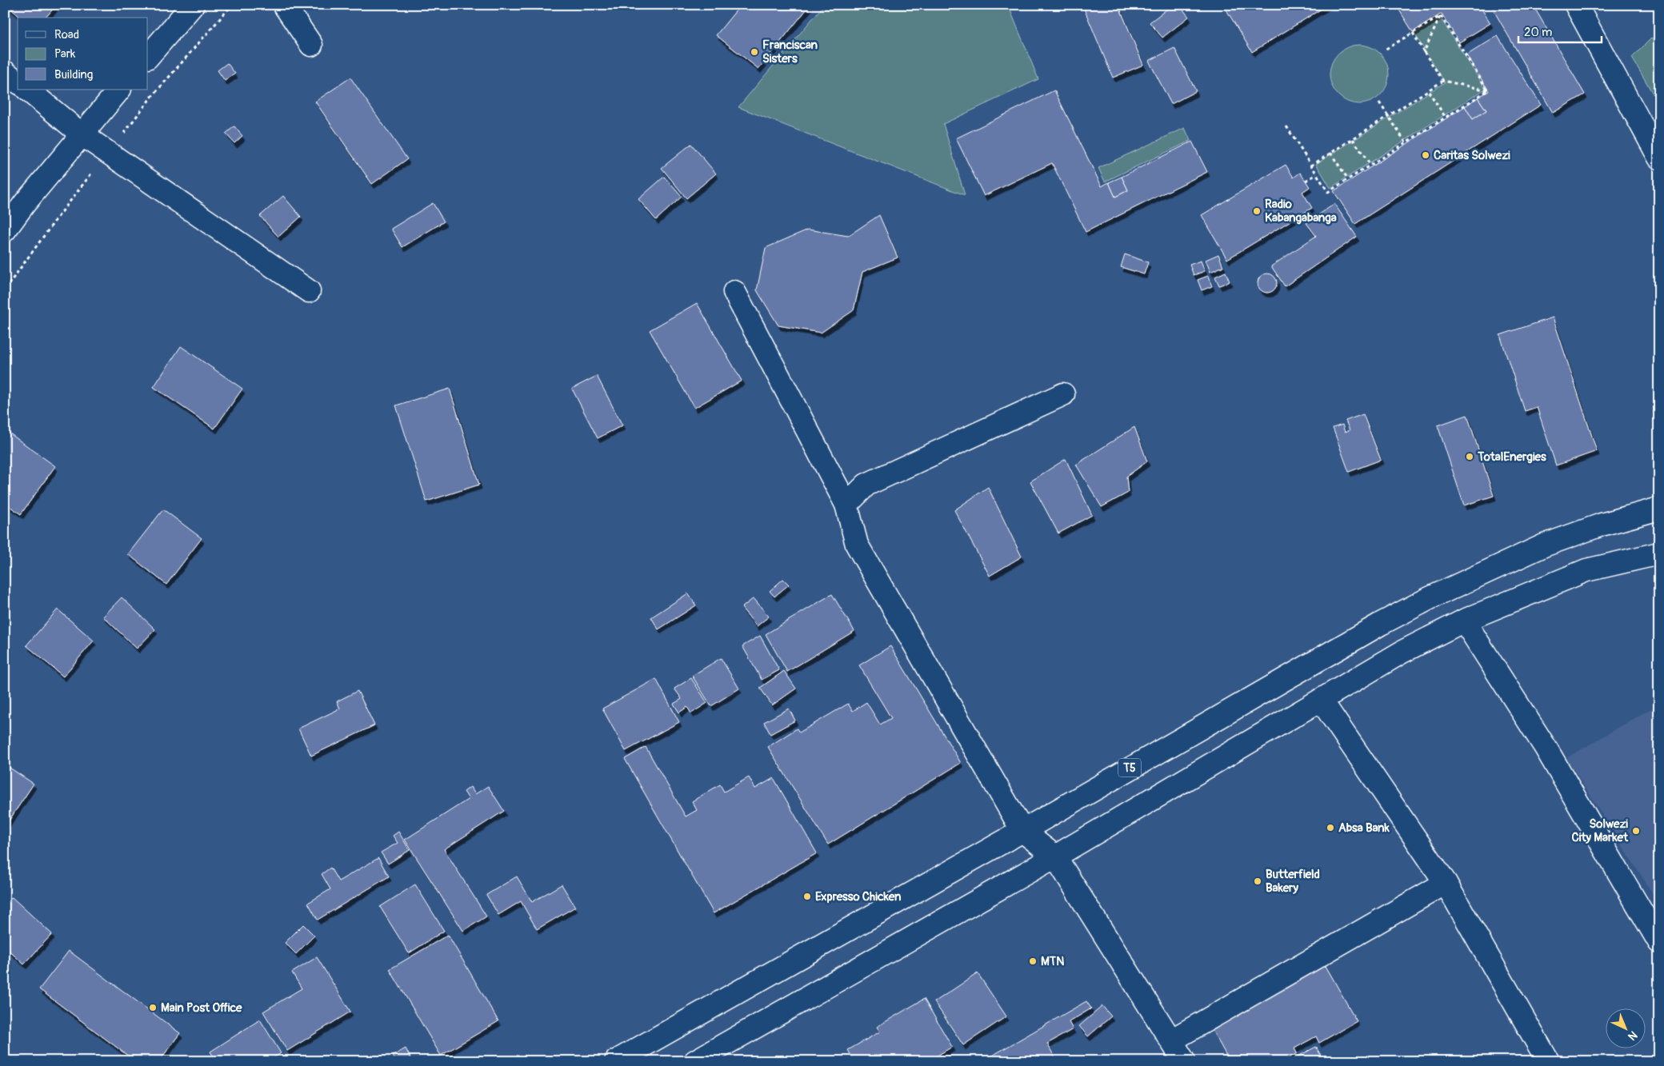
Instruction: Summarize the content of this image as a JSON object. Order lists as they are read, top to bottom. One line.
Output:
{"streets":{"main road":["T5"]},"places":["Franciscan Sisters","Caritas Solwezi","Radio Kabangabanga","TotalEnergies","Absa Bank","Solwezi City Market","Butterfield Bakery","Expresso Chicken","MTN","Main Post Office"],"legend":["Road","Park","Building"],"scale_bar":"20 m","north":"bottom right"}
